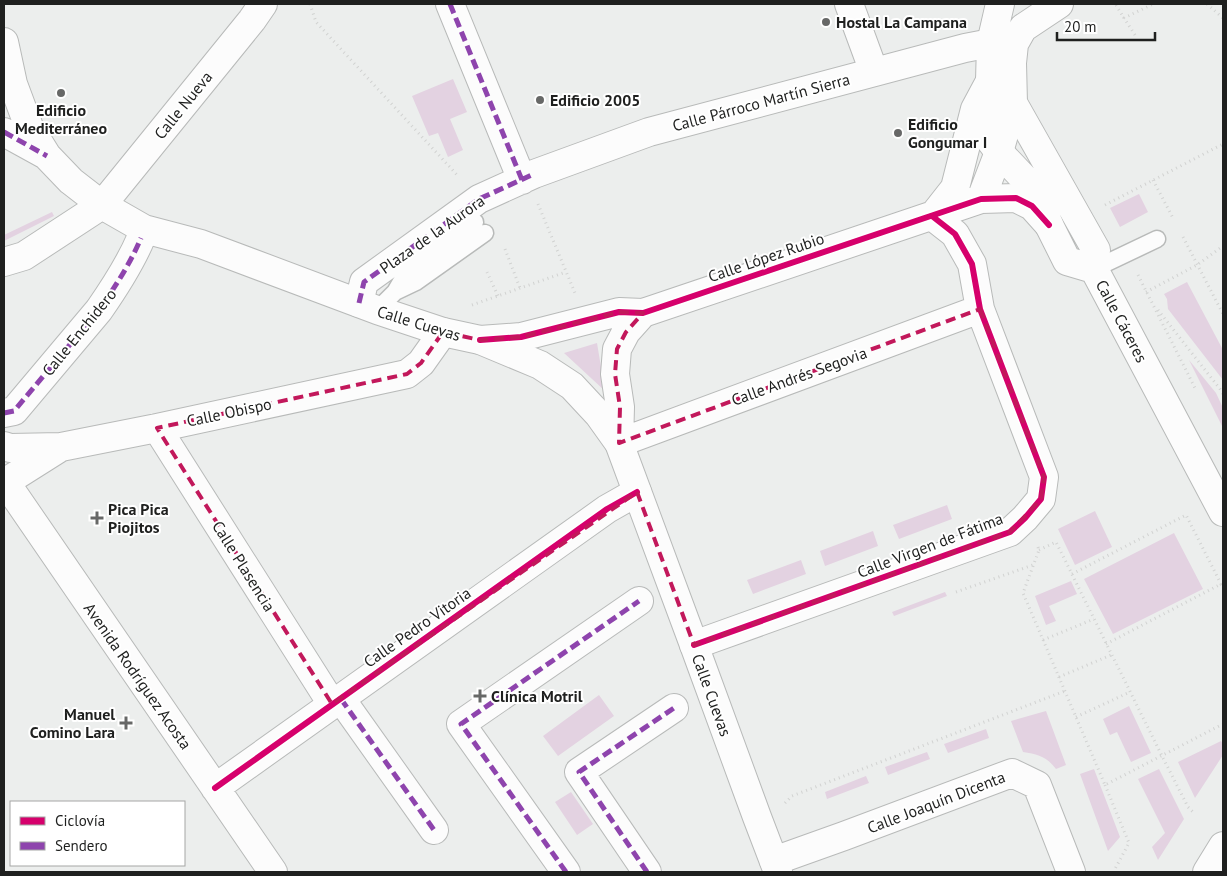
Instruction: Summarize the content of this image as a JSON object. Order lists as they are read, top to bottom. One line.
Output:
{"streets":{"street":["Calle Párroco Martín Sierra","Calle Nueva","Plaza de la Aurora","Calle López Rubio","Calle Cáceres","Calle Cuevas","Calle Enchidero","Calle Andrés Segovia","Calle Obispo","Calle Virgen de Fátima","Calle Plasencia","Calle Pedro Vitoria","Avenida Rodríguez Acosta","Calle Joaquín Dicenta"]},"crossings":[["Calle Párroco Martín Sierra","Plaza de la Aurora"],["Calle Nueva","Calle Cuevas"],["Plaza de la Aurora","Calle Cuevas"],["Calle López Rubio","Calle Cáceres"],["Calle López Rubio","Calle Cuevas"],["Calle López Rubio","Calle Andrés Segovia"],["Calle López Rubio","Calle Virgen de Fátima"],["Calle Cuevas","Calle Andrés Segovia"],["Calle Cuevas","Calle Obispo"],["Calle Cuevas","Calle Virgen de Fátima"],["Calle Cuevas","Calle Pedro Vitoria"],["Calle Cuevas","Calle Joaquín Dicenta"],["Calle Andrés Segovia","Calle Virgen de Fátima"],["Calle Obispo","Calle Plasencia"],["Calle Obispo","Avenida Rodríguez Acosta"],["Calle Plasencia","Calle Pedro Vitoria"],["Calle Pedro Vitoria","Avenida Rodríguez Acosta"]],"places":{"other":["Hostal La Campana","Edificio Mediterráneo","Edificio 2005","Edificio Gongumar I"],"health":["Pica Pica Piojitos","Clínica Motril","Manuel Comino Lara"]},"legend":["Ciclovía","Sendero"],"scale_bar":"20 m"}
